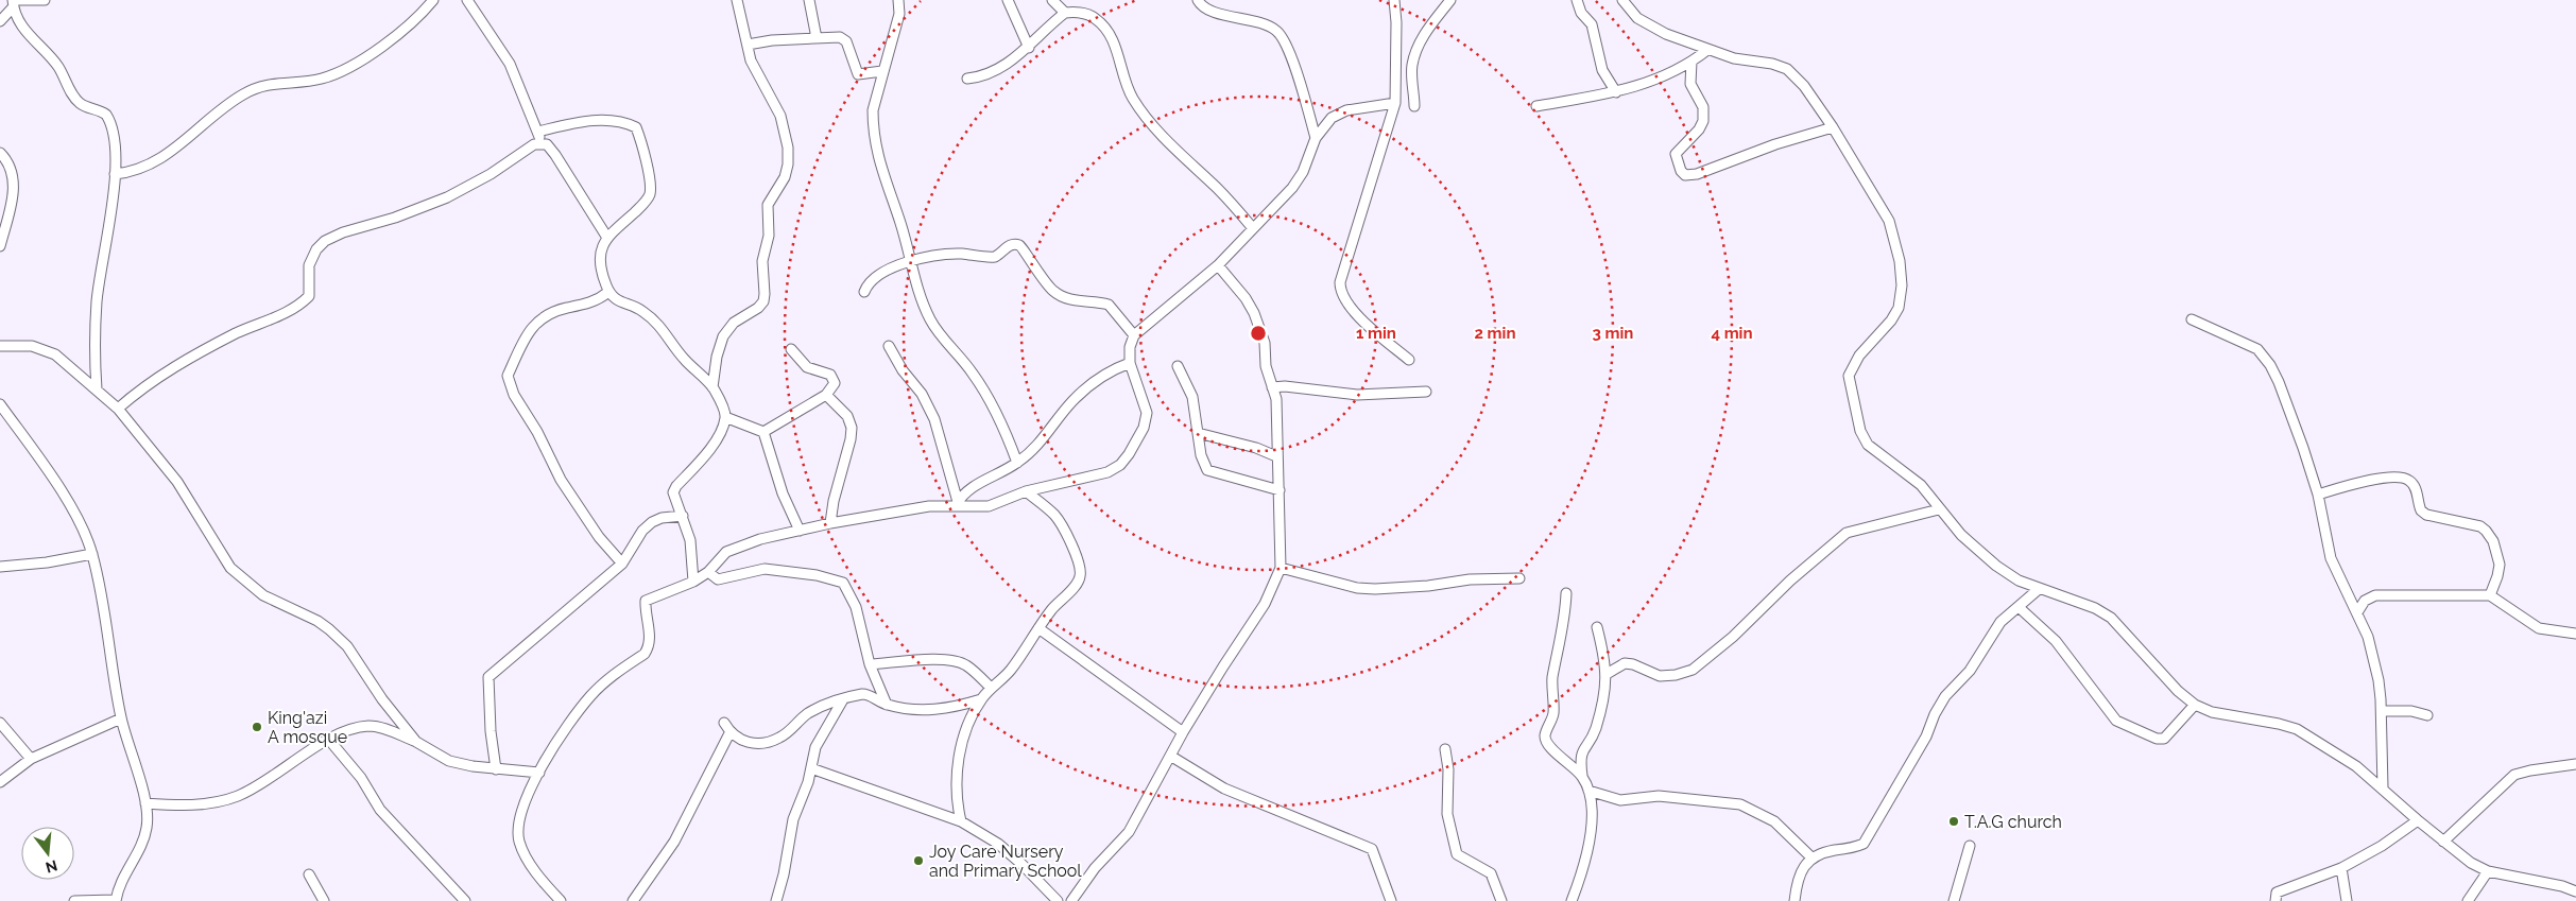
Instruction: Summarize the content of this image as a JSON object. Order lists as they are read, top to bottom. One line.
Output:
{"places":["King'azi A mosque","T.A.G church","Joy Care Nursery and Primary School"],"north":"bottom","rings":["1 min","2 min","3 min","4 min"]}
